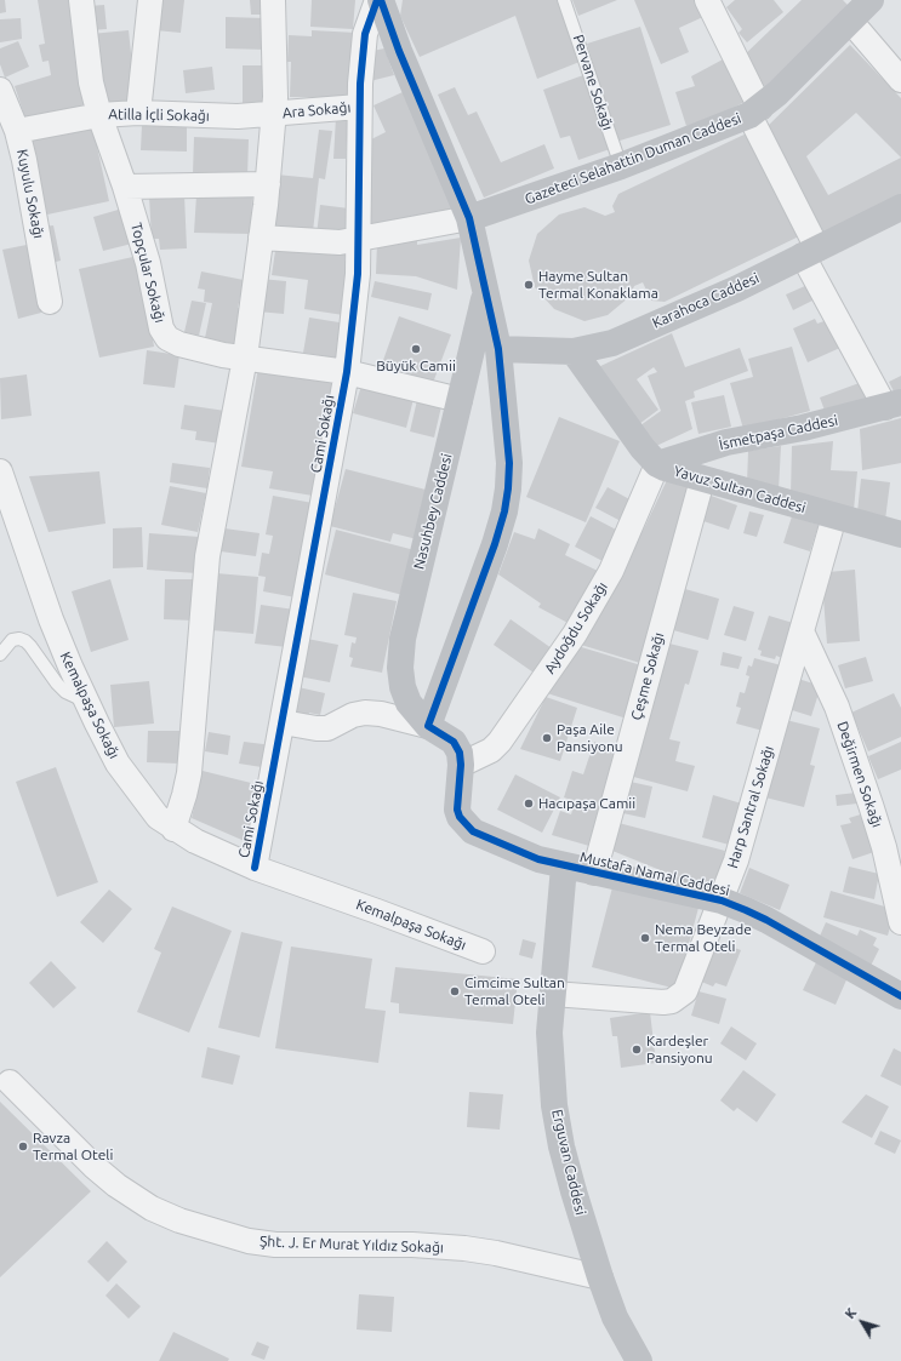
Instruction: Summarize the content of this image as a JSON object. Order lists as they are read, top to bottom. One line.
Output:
{"streets":{"street":["Ara Sokağı","Atilla İçli Sokağı","Gazeteci Selahattin Duman Caddesi","Kuyulu Sokağı","Topçular Sokağı","Karahoca Caddesi","İsmetpaşa Caddesi","Cami Sokağı","Yavuz Sultan Caddesi","Nasuhbey Caddesi","Aydoğdu Sokağı","Çeşme Sokağı","Kemalpaşa Sokağı","Değirmen Sokağı","Harp Santral Sokağı","Mustafa Namal Caddesi","Erguvan Caddesi","Şht. J. Er Murat Yıldız Sokağı"],"lane":["Pervane Sokağı"]},"crossings":[["Pervane Sokağı","Gazeteci Selahattin Duman Caddesi"],["Ara Sokağı","Atilla İçli Sokağı"],["Ara Sokağı","Cami Sokağı"],["Atilla İçli Sokağı","Kuyulu Sokağı"],["Atilla İçli Sokağı","Topçular Sokağı"],["Topçular Sokağı","Cami Sokağı"],["Topçular Sokağı","Nasuhbey Caddesi"],["Karahoca Caddesi","Yavuz Sultan Caddesi"],["İsmetpaşa Caddesi","Yavuz Sultan Caddesi"],["İsmetpaşa Caddesi","Aydoğdu Sokağı"],["Cami Sokağı","Kemalpaşa Sokağı"],["Yavuz Sultan Caddesi","Aydoğdu Sokağı"],["Yavuz Sultan Caddesi","Çeşme Sokağı"],["Yavuz Sultan Caddesi","Harp Santral Sokağı"],["Nasuhbey Caddesi","Aydoğdu Sokağı"],["Nasuhbey Caddesi","Mustafa Namal Caddesi"],["Aydoğdu Sokağı","Mustafa Namal Caddesi"],["Çeşme Sokağı","Mustafa Namal Caddesi"],["Değirmen Sokağı","Harp Santral Sokağı"],["Harp Santral Sokağı","Mustafa Namal Caddesi"],["Harp Santral Sokağı","Erguvan Caddesi"],["Mustafa Namal Caddesi","Erguvan Caddesi"],["Erguvan Caddesi","Şht. J. Er Murat Yıldız Sokağı"]],"places":["Hayme Sultan Termal Konaklama","Büyük Camii","Paşa Aile Pansiyonu","Hacıpaşa Camii","Nema Beyzade Termal Oteli","Cimcime Sultan Termal Oteli","Kardeşler Pansiyonu","Ravza Termal Oteli"],"north":"top left"}
